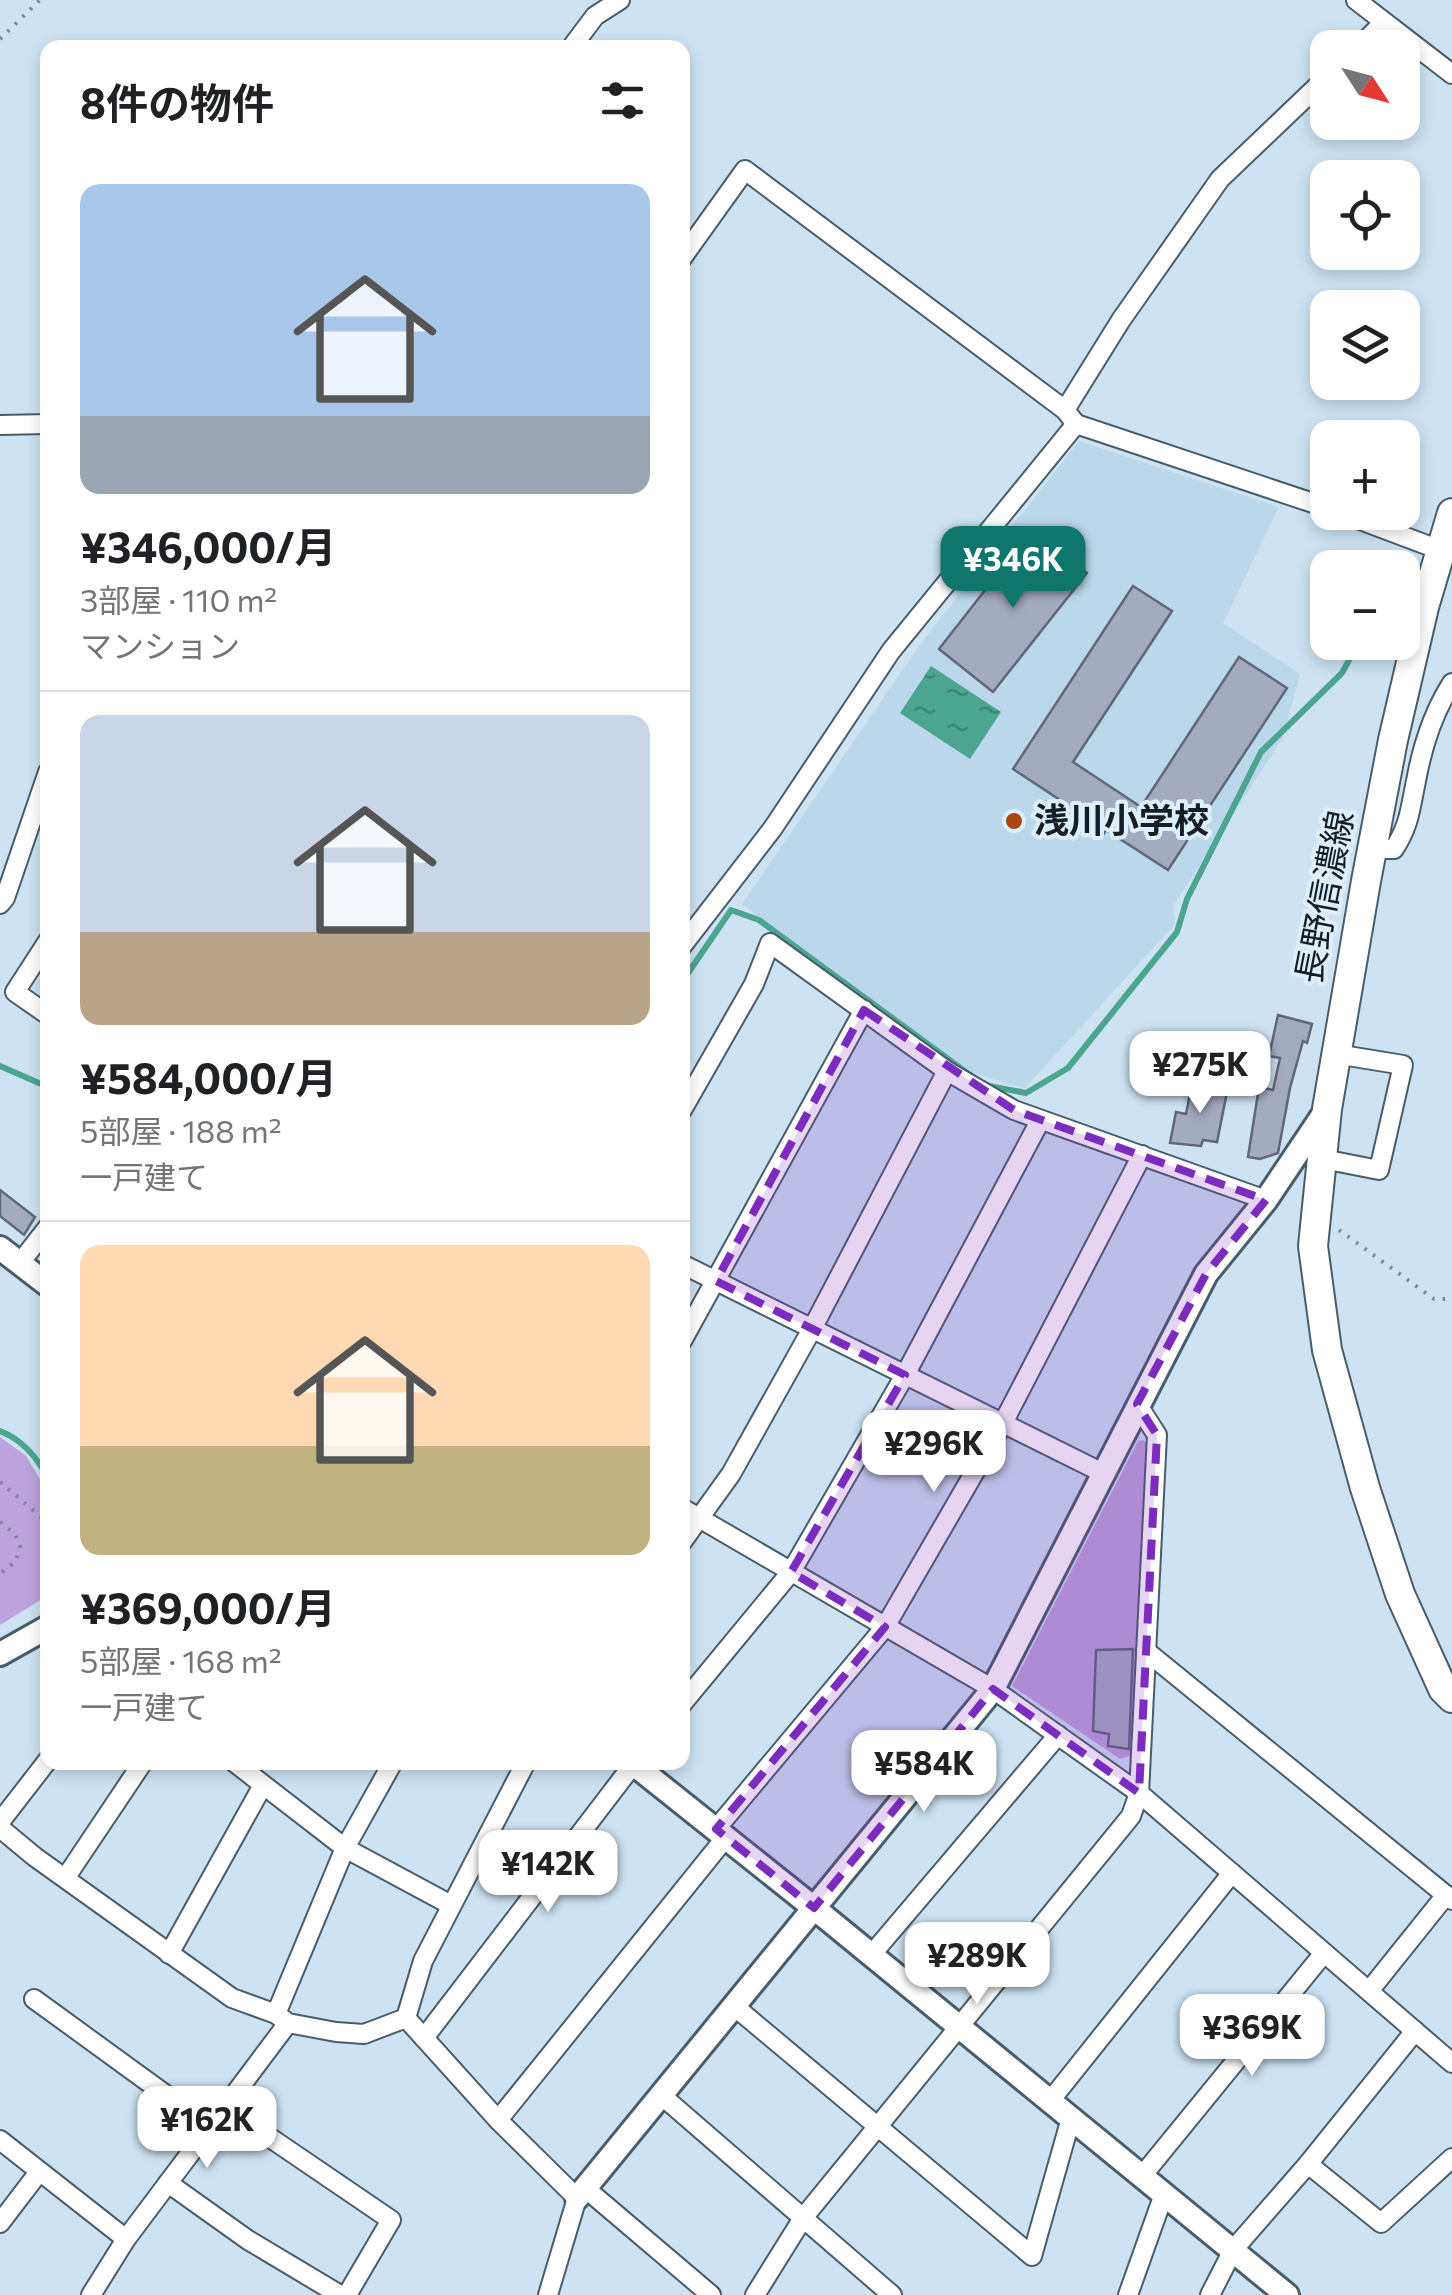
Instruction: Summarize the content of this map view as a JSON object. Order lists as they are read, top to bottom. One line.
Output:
{"streets":{"main road":["長野信濃線"]},"places":["浅川小学校"],"north":"bottom right","page":{"map_buttons":["+","−"],"heading":"8件の物件","list":[{"name":"¥346,000/月","note":"3部屋 · 110 m² · マンション"},{"name":"¥584,000/月","note":"5部屋 · 188 m² · 一戸建て"},{"name":"¥369,000/月","note":"5部屋 · 168 m² · 一戸建て"}],"price":["¥346K","¥275K","¥296K","¥584K","¥142K","¥289K","¥369K","¥162K"]}}
